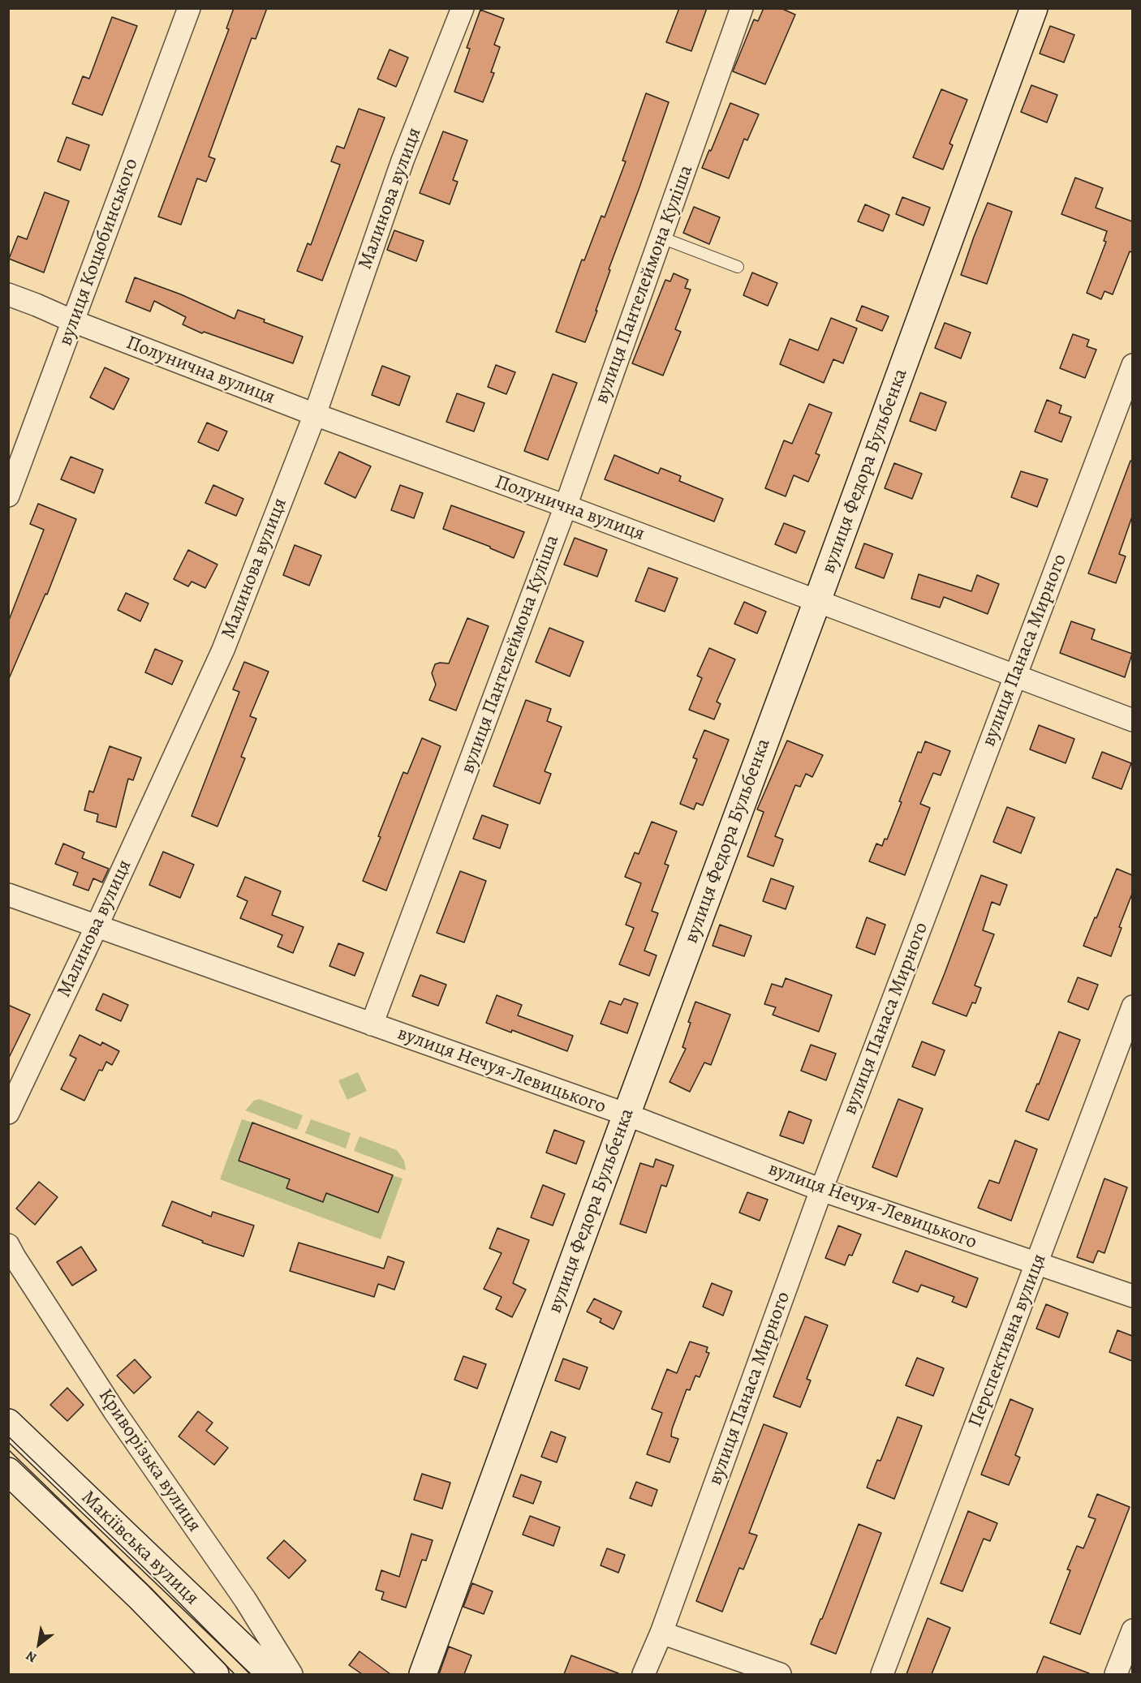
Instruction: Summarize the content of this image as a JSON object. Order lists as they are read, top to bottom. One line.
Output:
{"streets":{"street":["Малинова вулиця","вулиця Коцюбинського","вулиця Пантелеймона Куліша","Полунична вулиця","вулиця Федора Бульбенка","вулиця Панаса Мирного","вулиця Нечуя-Левицького","Перспективна вулиця","Криворізька вулиця","Макіївська вулиця"]},"crossings":[["Малинова вулиця","Полунична вулиця"],["Малинова вулиця","вулиця Нечуя-Левицького"],["вулиця Коцюбинського","Полунична вулиця"],["вулиця Пантелеймона Куліша","Полунична вулиця"],["вулиця Пантелеймона Куліша","вулиця Нечуя-Левицького"],["Полунична вулиця","вулиця Федора Бульбенка"],["Полунична вулиця","вулиця Панаса Мирного"],["вулиця Федора Бульбенка","вулиця Нечуя-Левицького"],["вулиця Панаса Мирного","вулиця Нечуя-Левицького"],["вулиця Нечуя-Левицького","Перспективна вулиця"]],"north":"bottom left"}
